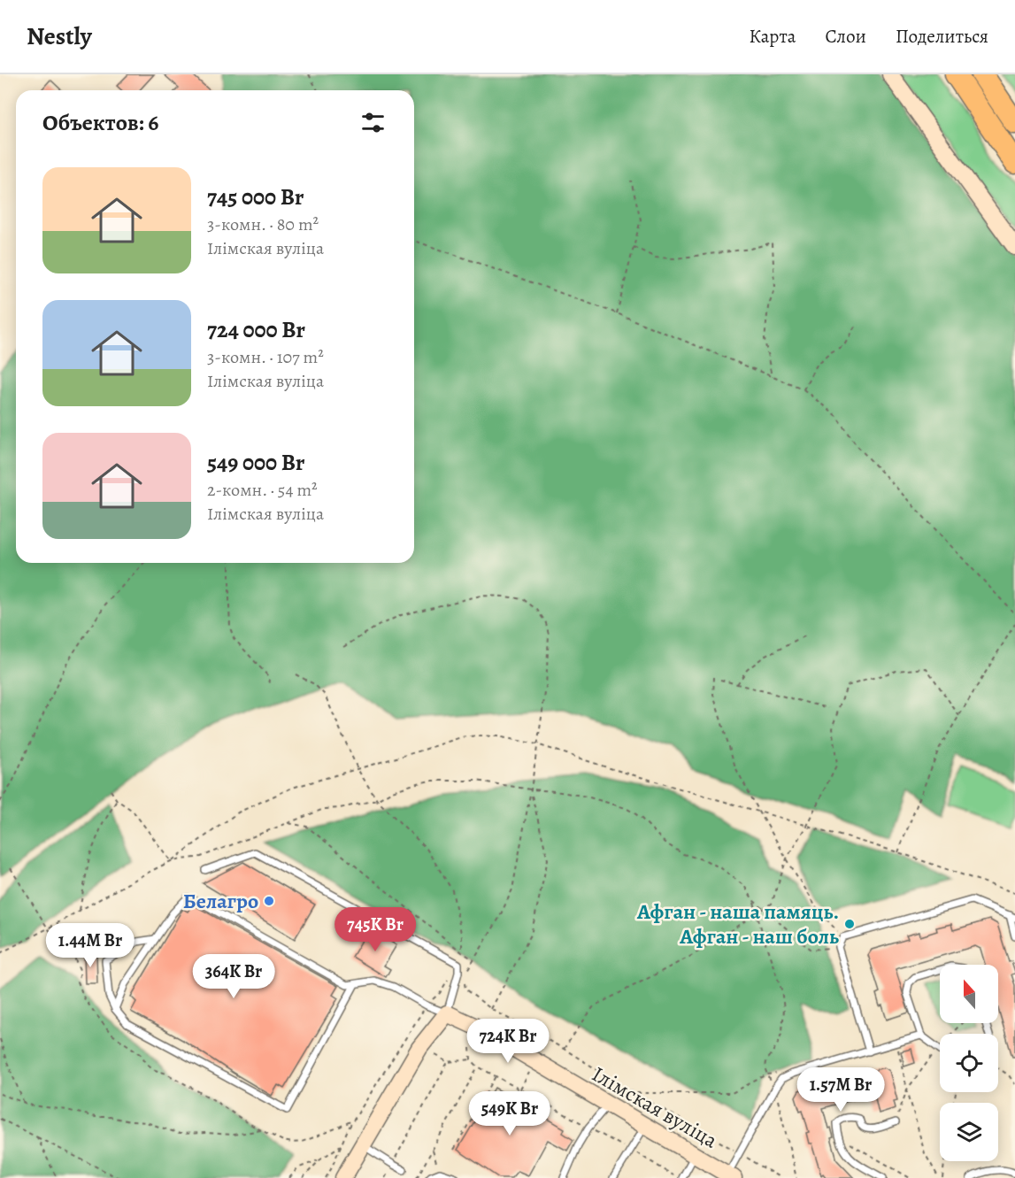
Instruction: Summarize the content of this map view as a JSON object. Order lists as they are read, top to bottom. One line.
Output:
{"streets":{"street":["Ілімская вуліца"]},"places":["Белагро","Афган - наша памяць. Афган - наш боль"],"north":"top","page":{"header":"Nestly","nav":["Карта","Слои","Поделиться"],"heading":"Объектов: 6","list":[{"name":"745 000 Br","note":"3-комн. · 80 m² · Ілімская вуліца"},{"name":"724 000 Br","note":"3-комн. · 107 m² · Ілімская вуліца"},{"name":"549 000 Br","note":"2-комн. · 54 m² · Ілімская вуліца"}],"price":["745K Br","1.44M Br","364K Br","724K Br","1.57M Br","549K Br"]}}
